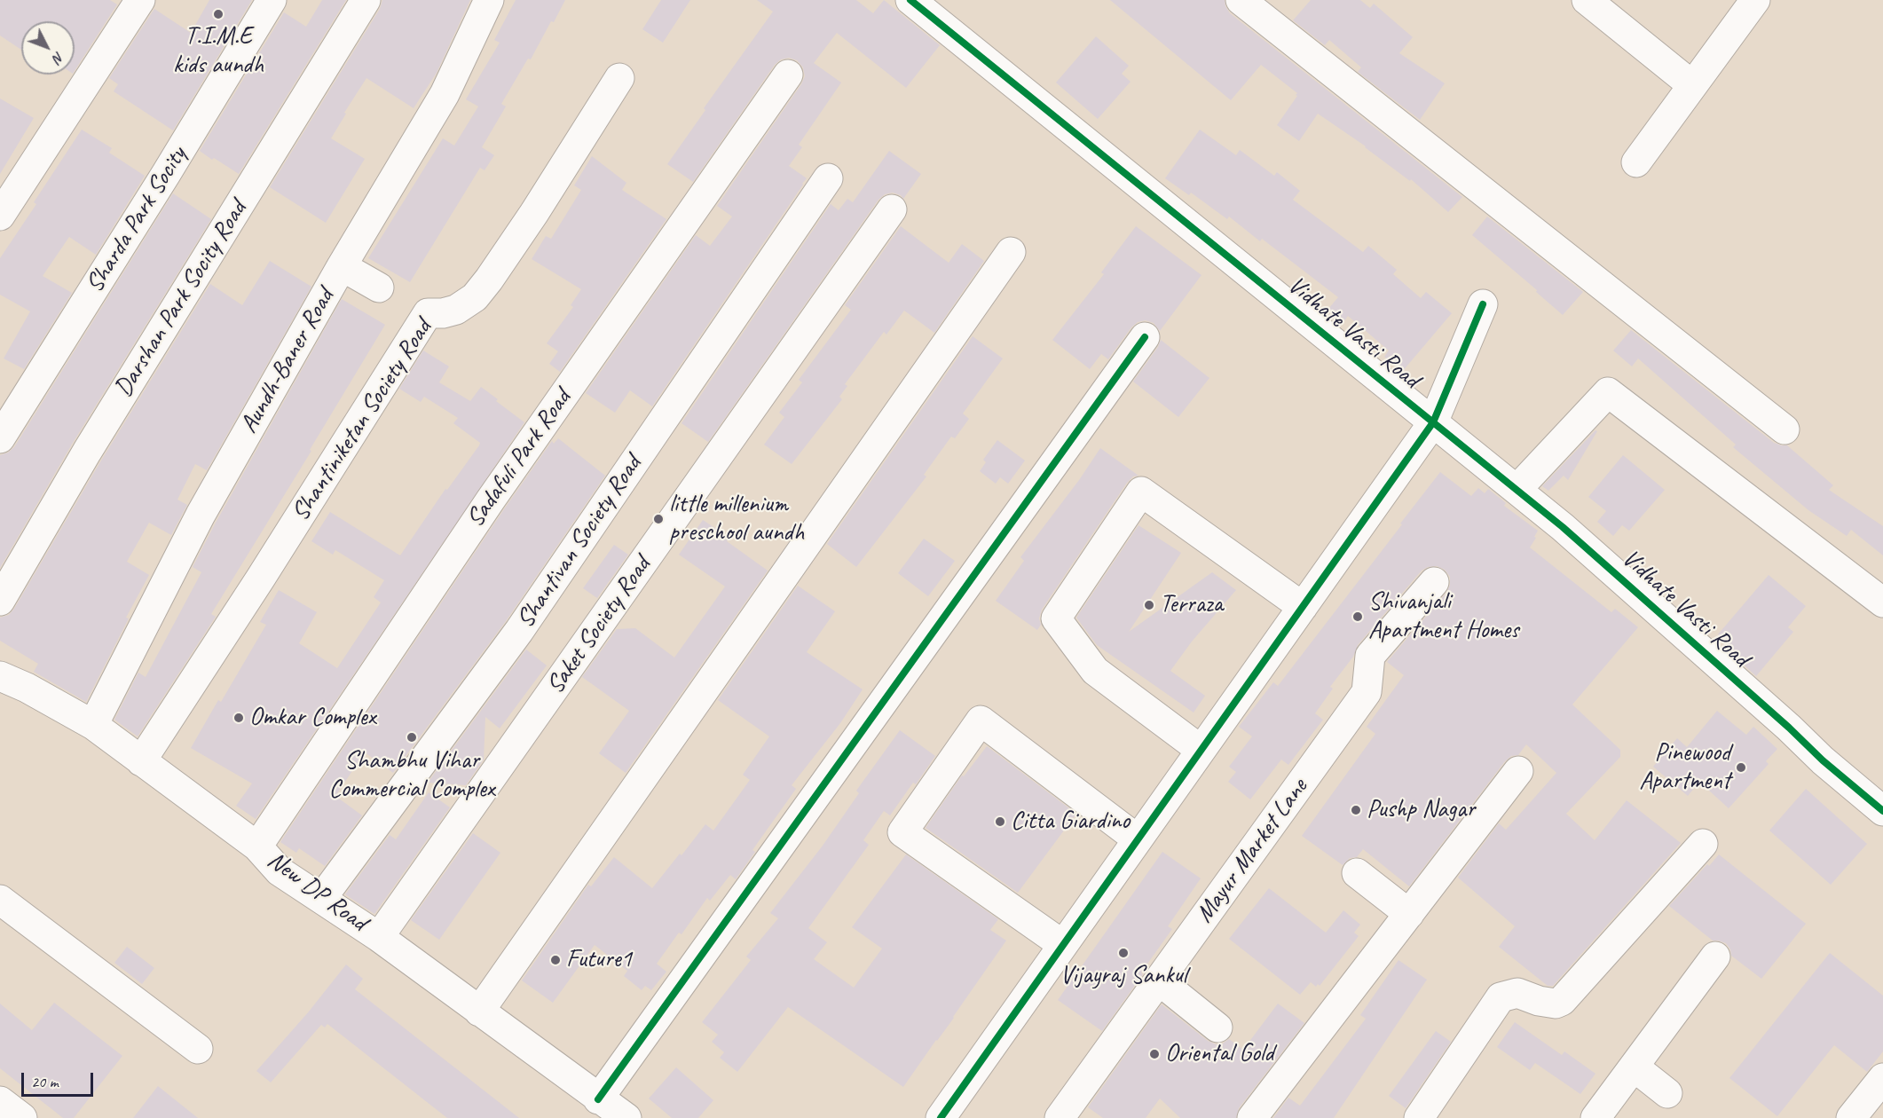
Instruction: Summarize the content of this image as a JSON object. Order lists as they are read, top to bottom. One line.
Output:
{"streets":{"street":["Sharda Park Socity","Darshan Park Socity Road","Vidhate Vasti Road","Aundh-Baner Road","Shantiniketan Society Road","Sadafuli Park Road","Shantivan Society Road","Saket Society Road","Mayur Market Lane","New DP Road"]},"crossings":[["Aundh-Baner Road","New DP Road"],["Shantiniketan Society Road","New DP Road"],["Sadafuli Park Road","New DP Road"],["Shantivan Society Road","New DP Road"],["Saket Society Road","New DP Road"]],"places":["T.I.M.E kids aundh","little millenium preschool aundh","Terraza","Shivanjali Apartment Homes","Omkar Complex","Shambhu Vihar Commercial Complex","Pinewood Apartment","Pushp Nagar","Citta Giardino","Vijayraj Sankul","Future1","Oriental Gold"],"scale_bar":"20 m","north":"bottom right"}
